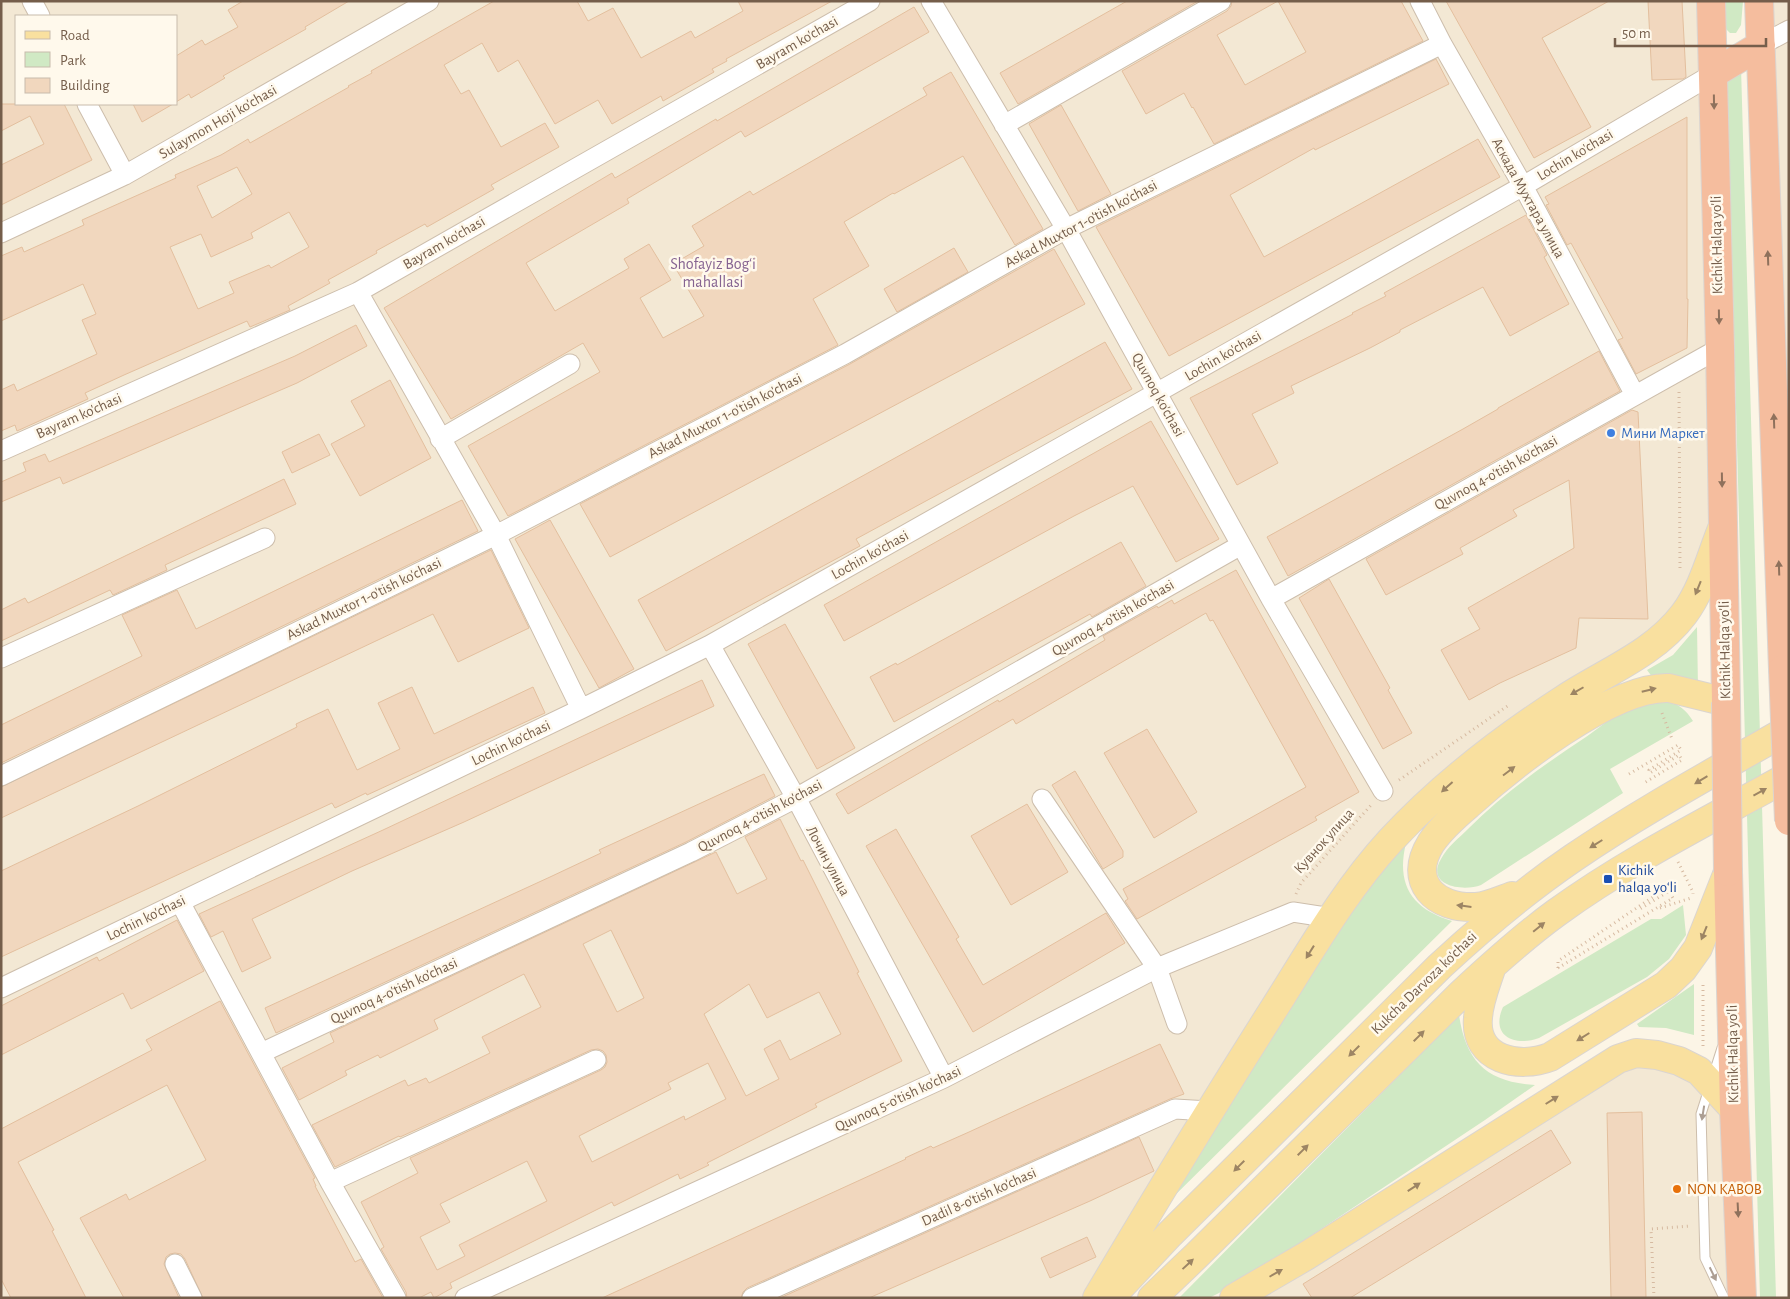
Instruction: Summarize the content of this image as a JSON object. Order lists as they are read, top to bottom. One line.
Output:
{"streets":{"highway":["Kichik Halqa yo'li"],"main road":["Kukcha Darvoza ko'chasi"],"street":["Bayram ko'chasi","Sulaymon Hoji ko'chasi","Lochin ko'chasi","Аскада Мухтара улица","Askad Muxtor 1-o'tish ko'chasi","Quvnoq ko'chasi","Quvnoq 4-o'tish ko'chasi","Лочин улица","Quvnoq 5-o'tish ko'chasi","Dadil 8-o'tish ko'chasi"],"path":["Кувнок улица"]},"crossings":[["Lochin ko'chasi","Аскада Мухтара улица"],["Lochin ko'chasi","Kichik Halqa yo'li"],["Lochin ko'chasi","Quvnoq ko'chasi"],["Lochin ko'chasi","Лочин улица"],["Аскада Мухтара улица","Askad Muxtor 1-o'tish ko'chasi"],["Аскада Мухтара улица","Quvnoq 4-o'tish ko'chasi"],["Askad Muxtor 1-o'tish ko'chasi","Quvnoq ko'chasi"],["Kichik Halqa yo'li","Quvnoq 4-o'tish ko'chasi"],["Quvnoq ko'chasi","Quvnoq 4-o'tish ko'chasi"],["Quvnoq ko'chasi","Кувнок улица"],["Quvnoq 4-o'tish ko'chasi","Лочин улица"],["Кувнок улица","Quvnoq 5-o'tish ko'chasi"],["Лочин улица","Quvnoq 5-o'tish ko'chasi"]],"districts":["Shofayiz Bogʻi mahallasi"],"places":{"other":["Мини Маркет","NON KABOB"],"transit":["Kichik halqa yoʻli"]},"legend":["Road","Park","Building"],"scale_bar":"50 m"}
